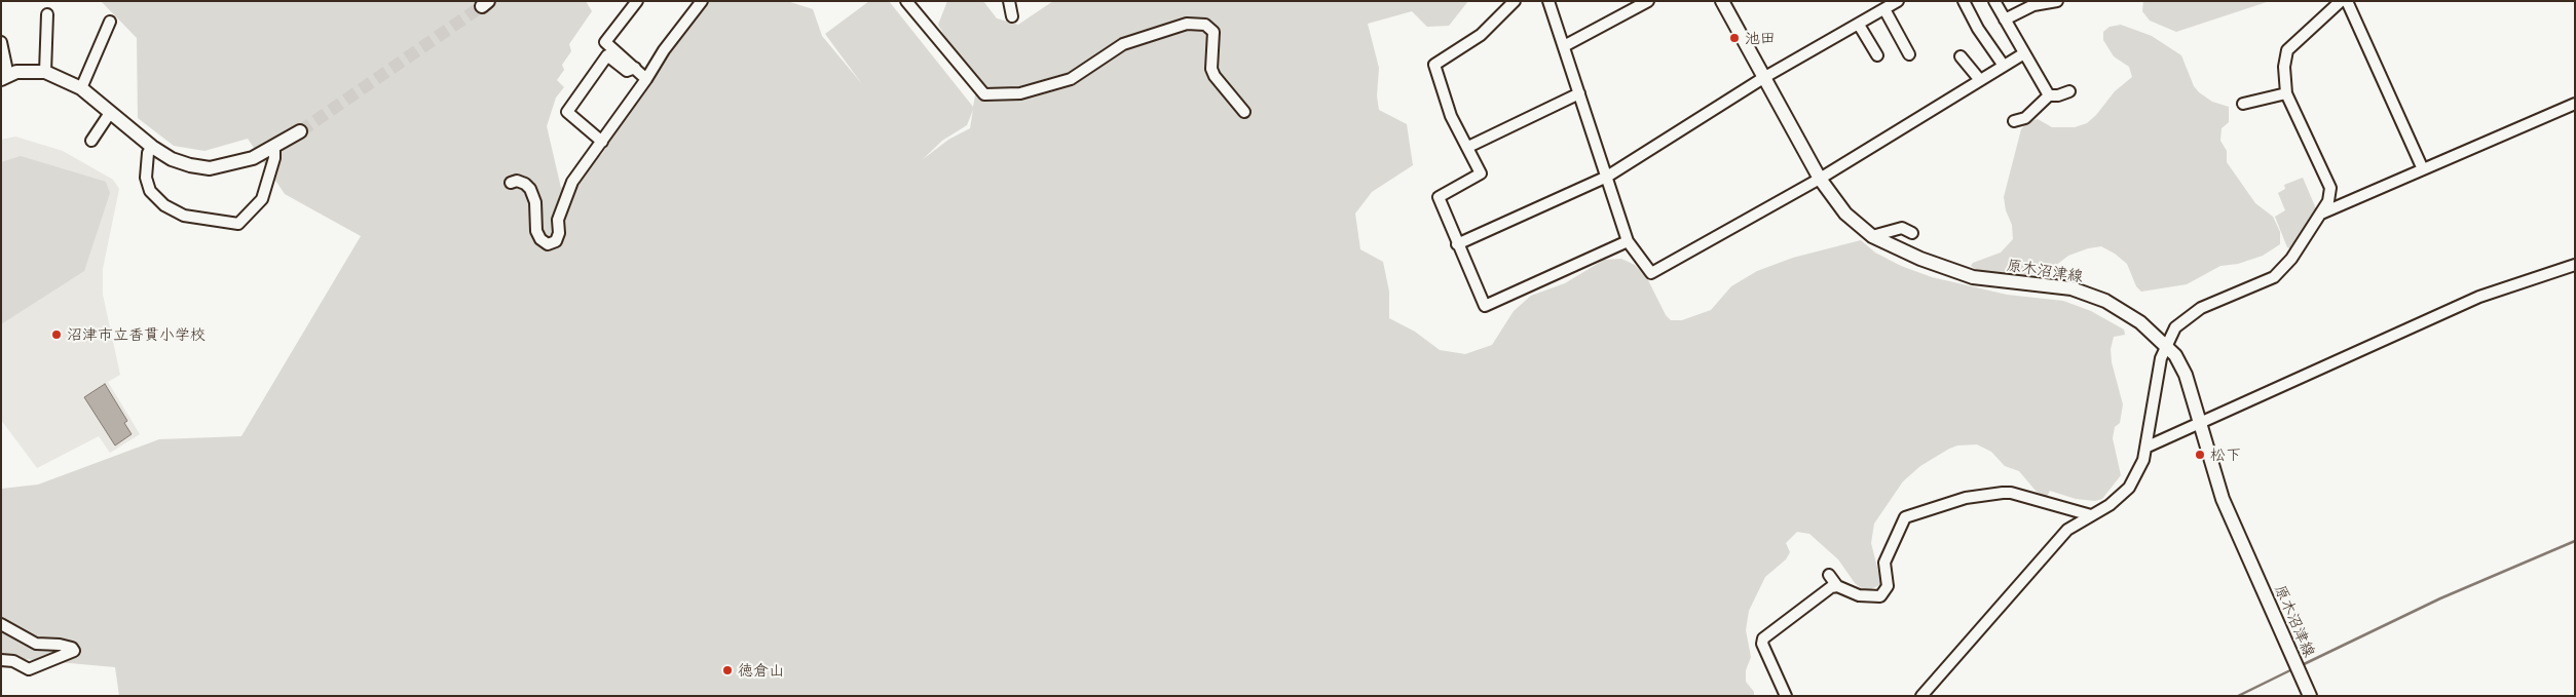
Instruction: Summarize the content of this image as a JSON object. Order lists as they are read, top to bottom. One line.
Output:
{"streets":{"main road":["原木沼津線"]},"places":["池田","沼津市立香貫小学校","松下","徳倉山"]}
